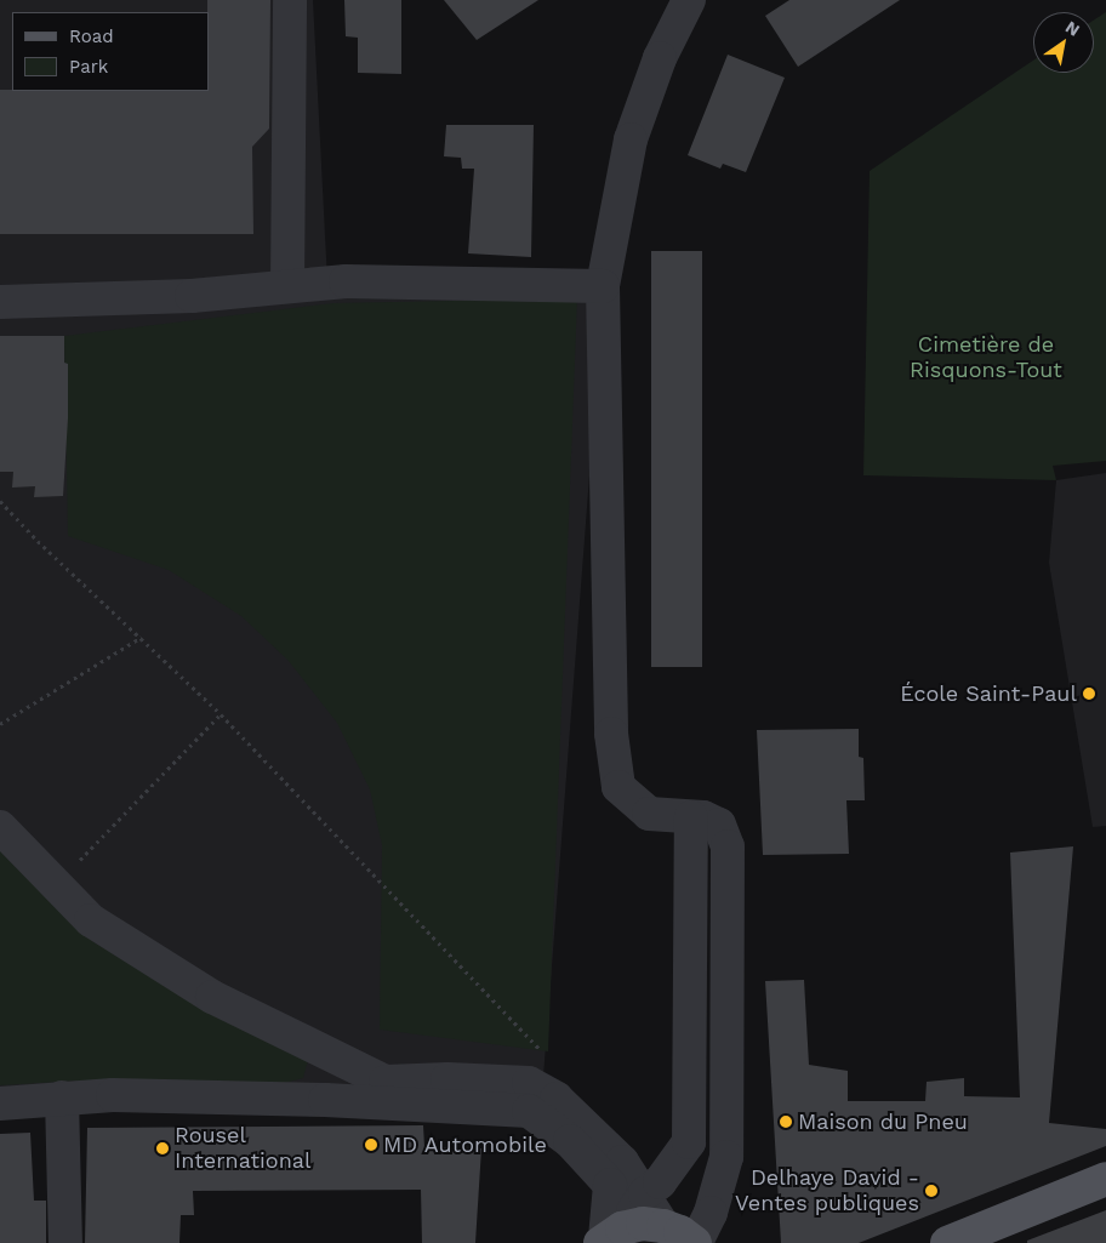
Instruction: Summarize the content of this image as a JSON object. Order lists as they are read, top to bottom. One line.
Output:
{"parks":["Cimetière de Risquons-Tout"],"places":["École Saint-Paul","Maison du Pneu","MD Automobile","Rousel International","Delhaye David - Ventes publiques"],"legend":["Road","Park"],"north":"top right"}
